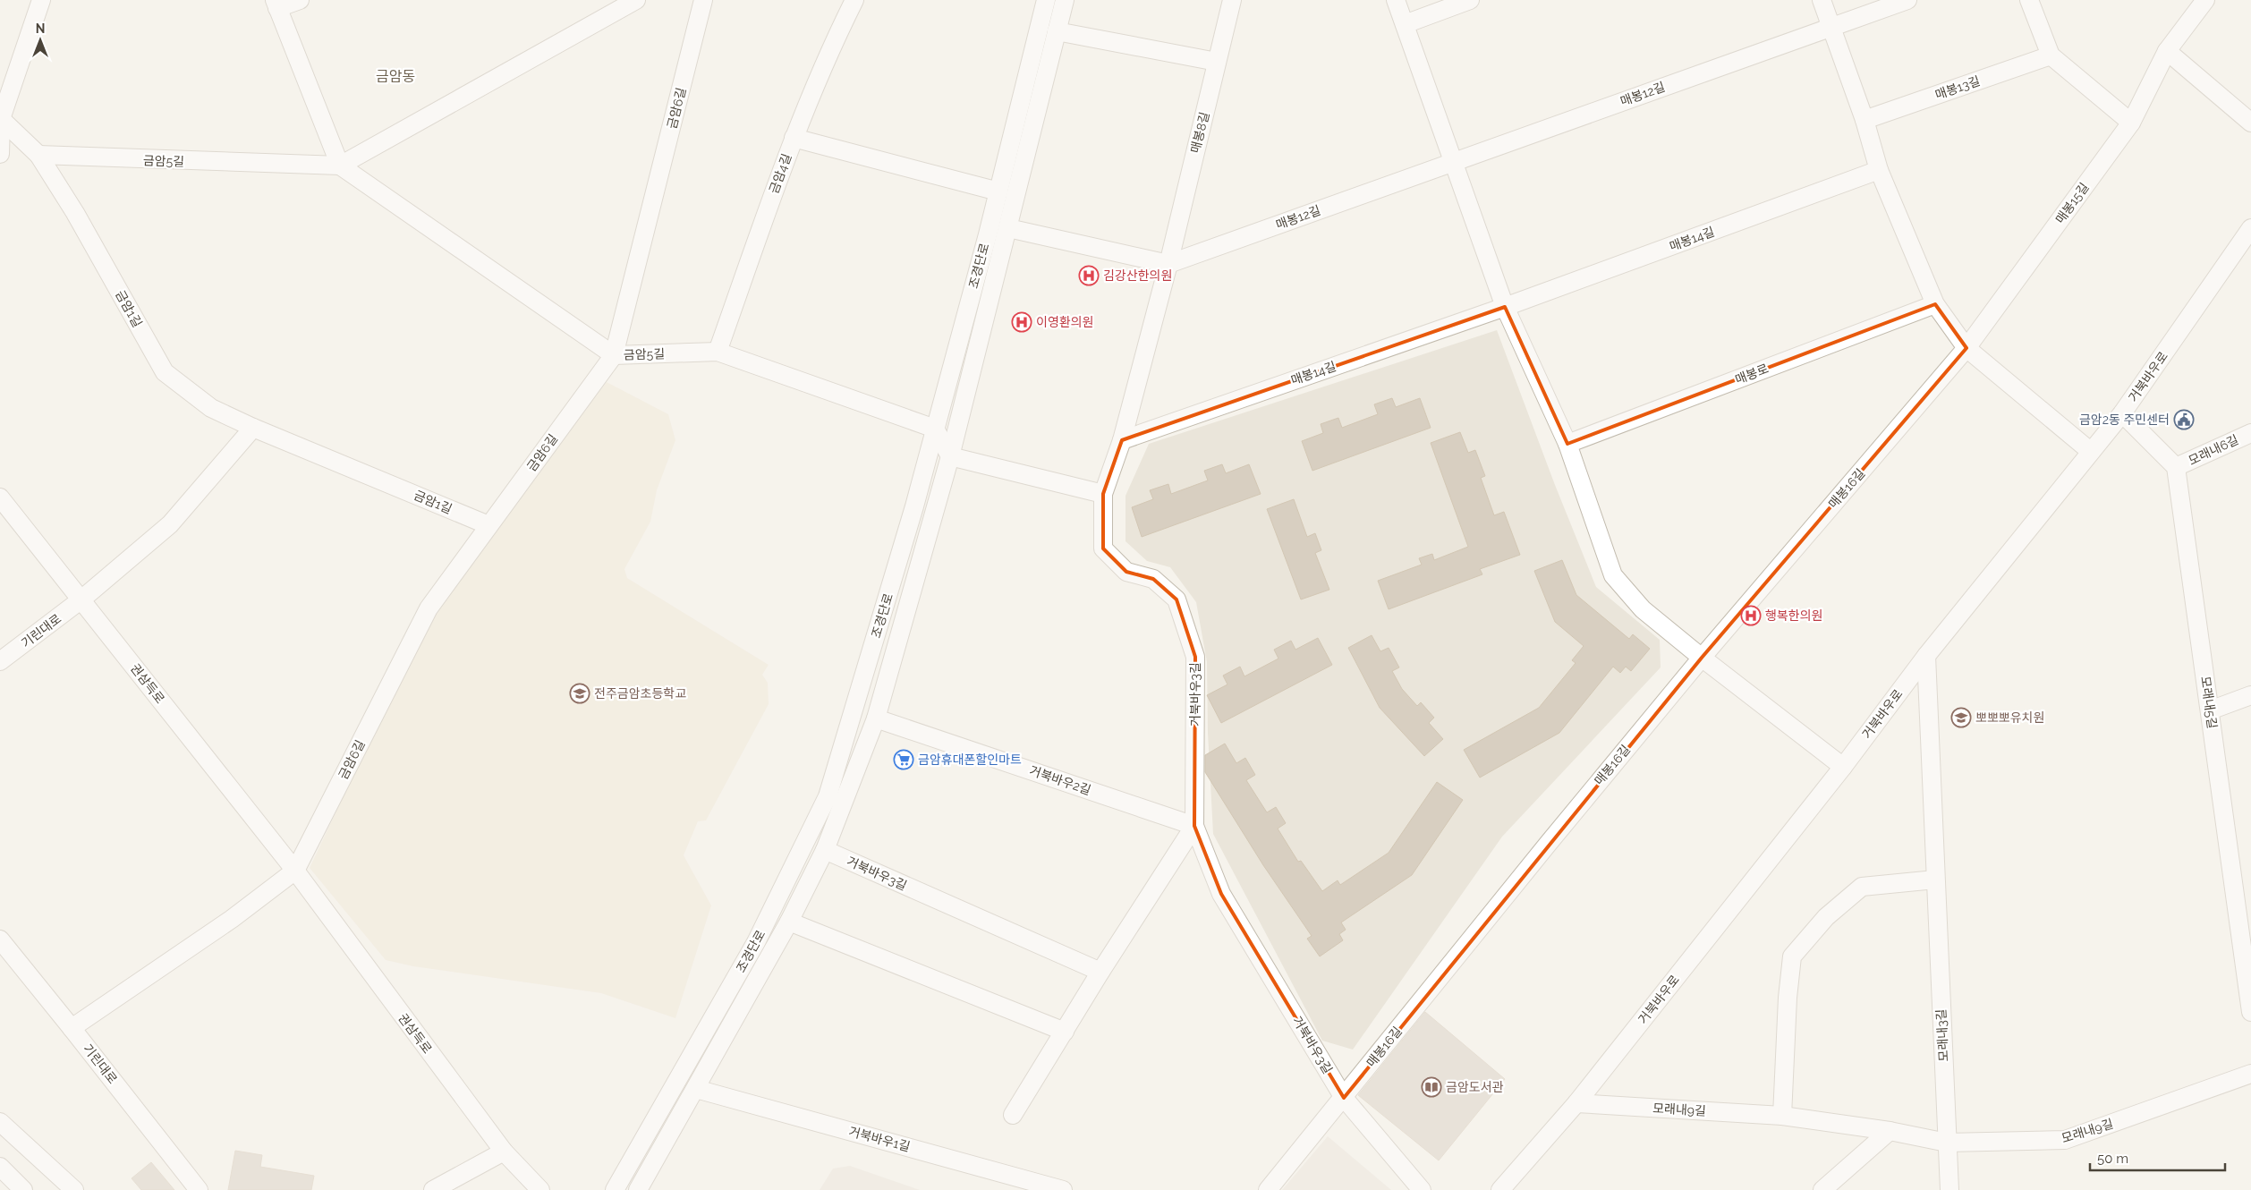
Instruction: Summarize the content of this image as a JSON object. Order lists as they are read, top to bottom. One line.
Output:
{"streets":{"street":["매봉13길","매봉12길","금암6길","매봉8길","금암5길","금암4길","매봉15길","매봉14길","조경단로","금암1길","매봉로","거북바우로","모래내6길","매봉16길","기린대로","권삼득로","거북바우3길","모래내5길","거북바우2길","모래내3길","모래내9길","거북바우1길"]},"crossings":[["매봉12길","매봉8길"],["금암6길","금암5길"],["금암6길","금암1길"],["금암6길","권삼득로"],["금암5길","금암4길"],["금암5길","조경단로"],["금암5길","금암1길"],["매봉15길","매봉16길"],["조경단로","거북바우3길"],["조경단로","거북바우2길"],["조경단로","거북바우1길"],["거북바우로","모래내3길"],["거북바우로","모래내9길"],["모래내6길","모래내5길"],["매봉16길","거북바우3길"],["기린대로","권삼득로"],["거북바우3길","거북바우2길"],["모래내3길","모래내9길"]],"districts":["금암동"],"places":{"hospital":["김강산한의원","이영환의원","행복한의원"],"public building":["금암2동 주민센터"],"school or university":["전주금암초등학교","뽀뽀뽀유치원"],"supermarket":["금암휴대폰할인마트"],"library":["금암도서관"]},"scale_bar":"50 m","north":"top"}
